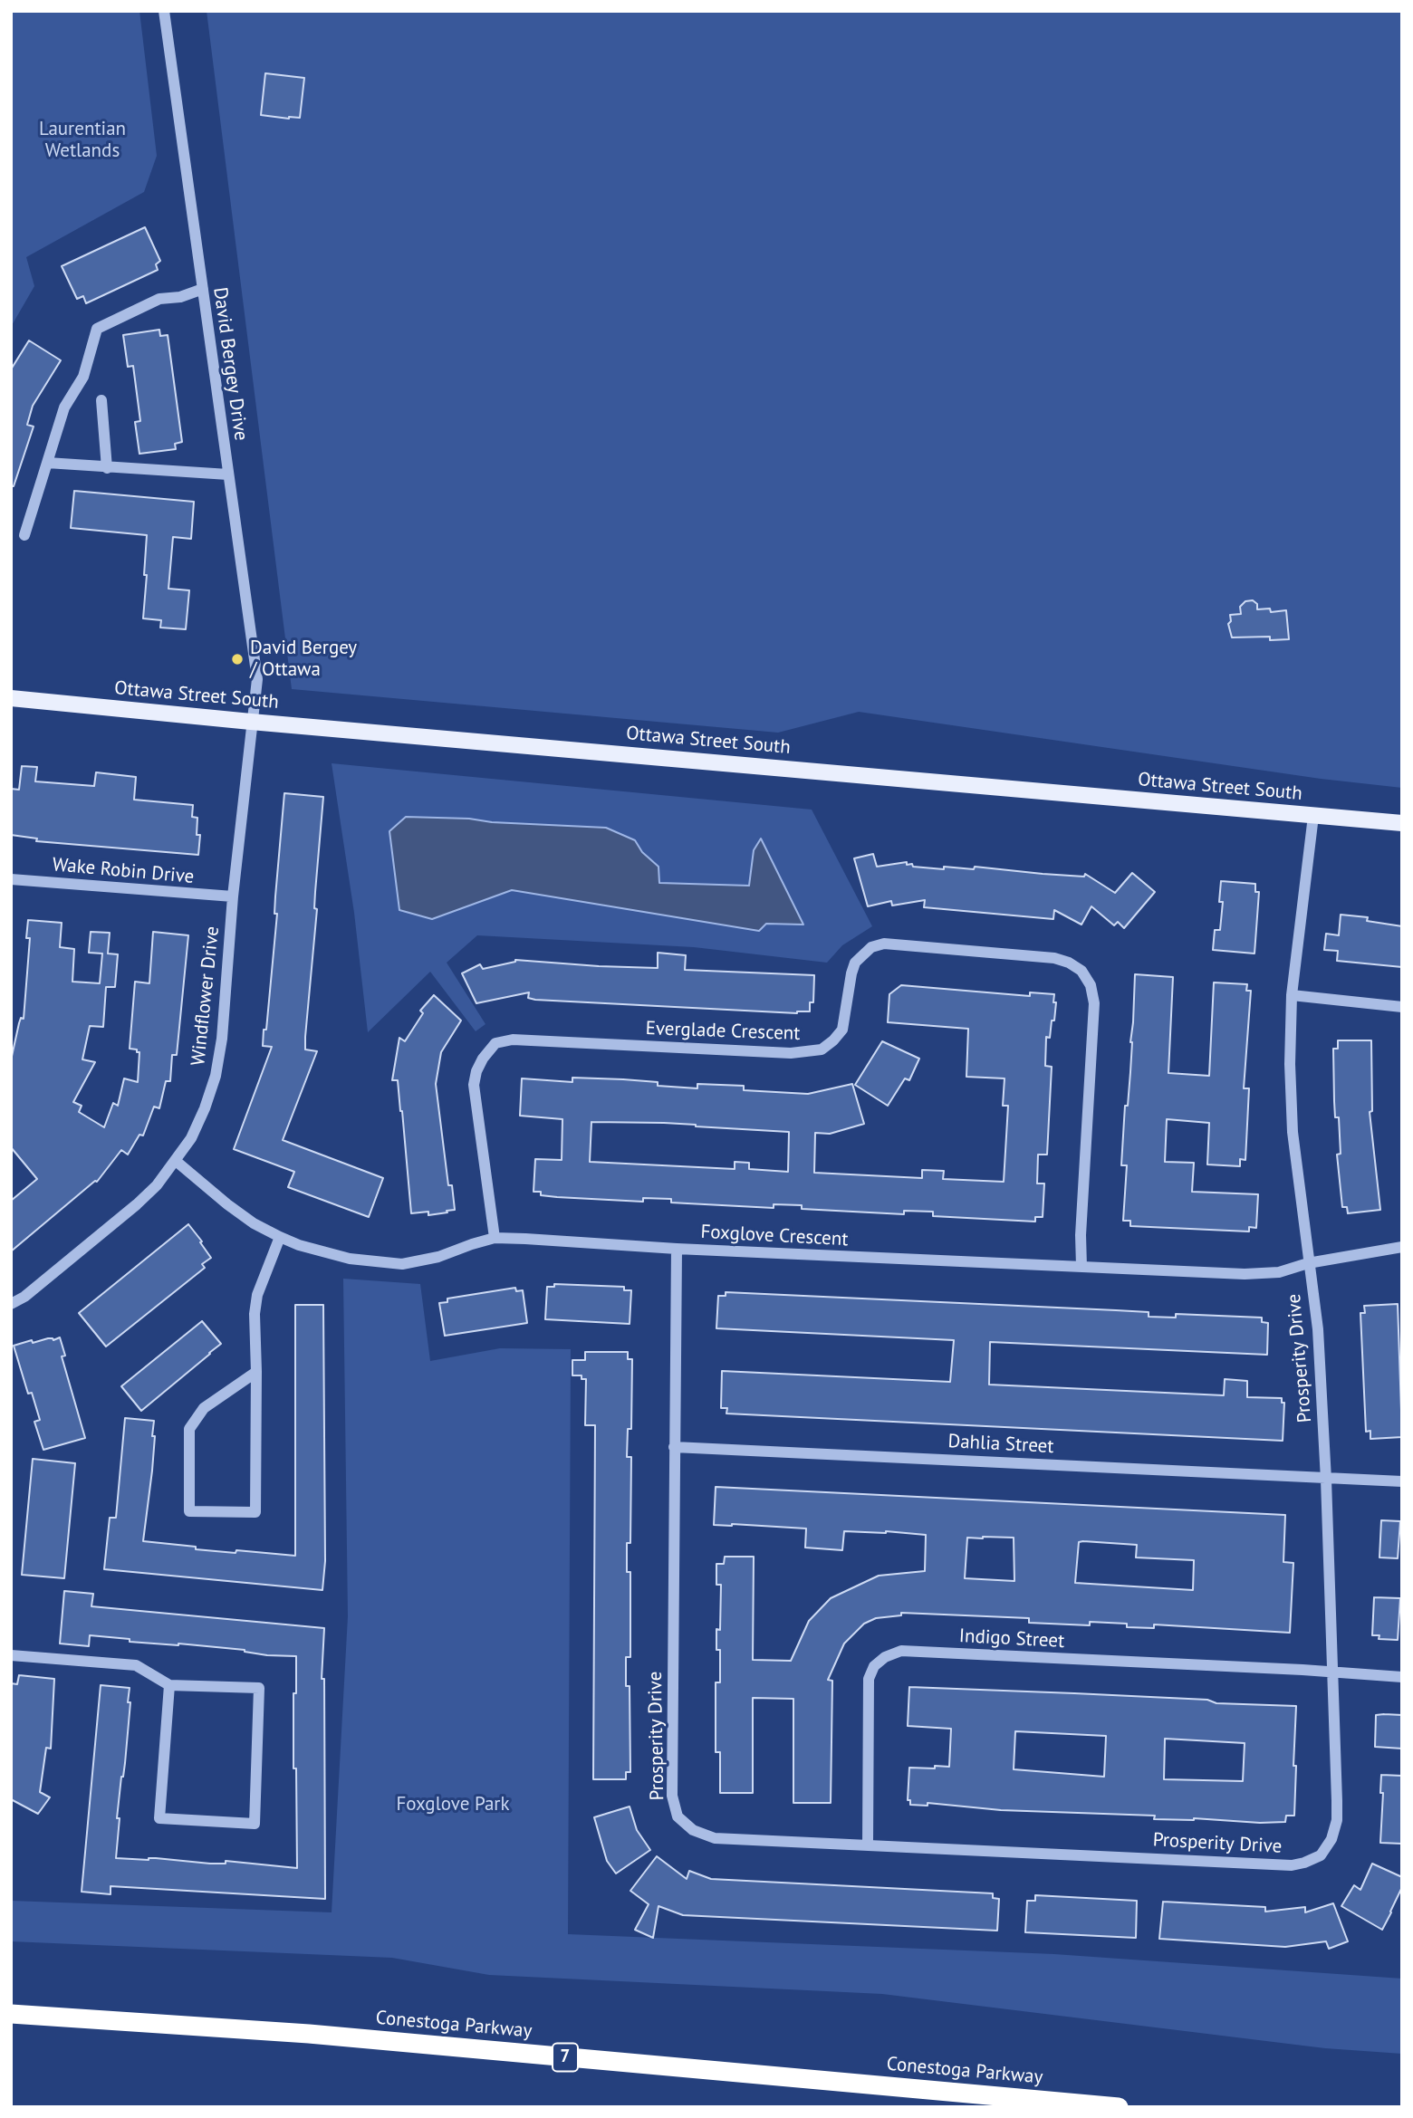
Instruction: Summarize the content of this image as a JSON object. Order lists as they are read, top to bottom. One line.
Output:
{"streets":{"highway":["Conestoga Parkway","7"],"main road":["Ottawa Street South"],"street":["David Bergey Drive","Wake Robin Drive","Windflower Drive","Everglade Crescent","Foxglove Crescent","Prosperity Drive","Dahlia Street","Indigo Street"]},"crossings":[["David Bergey Drive","Ottawa Street South"],["David Bergey Drive","Windflower Drive"],["Ottawa Street South","Windflower Drive"],["Ottawa Street South","Prosperity Drive"],["Wake Robin Drive","Windflower Drive"],["Windflower Drive","Foxglove Crescent"],["Everglade Crescent","Foxglove Crescent"],["Foxglove Crescent","Prosperity Drive"],["Prosperity Drive","Dahlia Street"],["Prosperity Drive","Indigo Street"]],"parks":["Laurentian Wetlands","Foxglove Park"],"places":["David Bergey / Ottawa"]}
